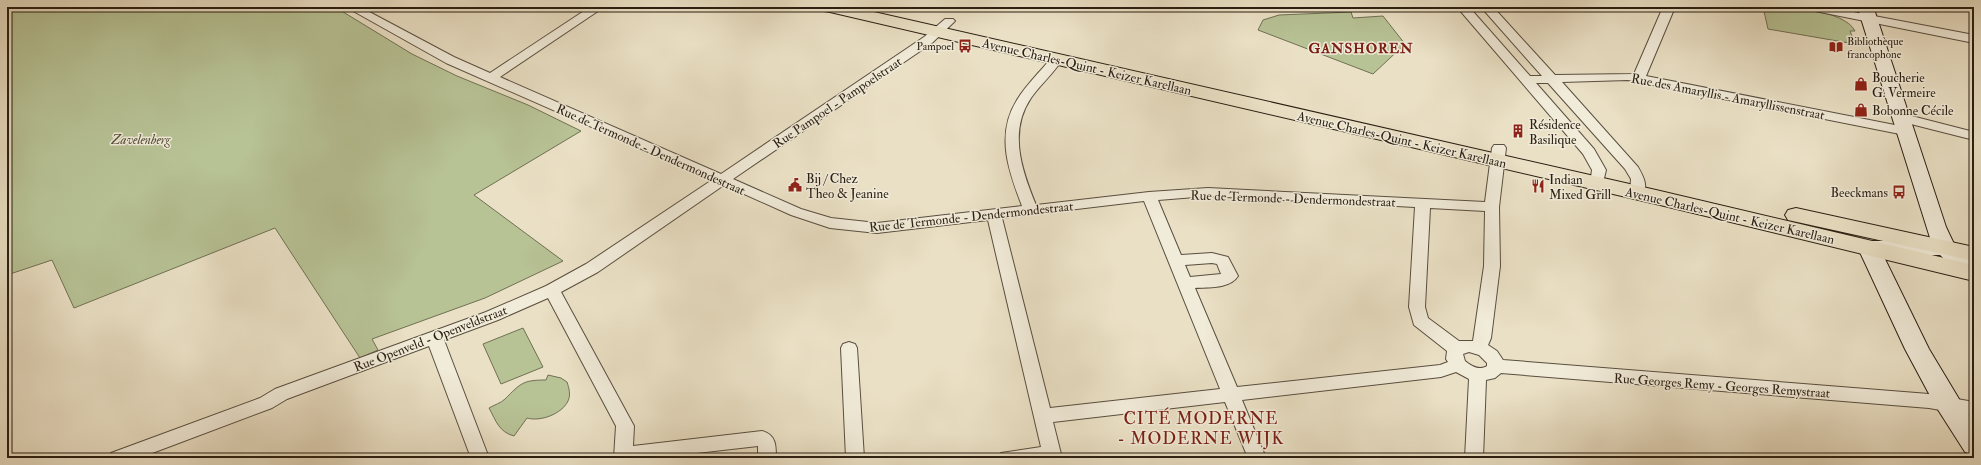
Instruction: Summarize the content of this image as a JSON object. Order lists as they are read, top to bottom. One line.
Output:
{"streets":{"main road":["Avenue Charles-Quint - Keizer Karellaan"],"street":["Rue des Amaryllis - Amaryllissenstraat","Rue Pampoel - Pampoelstraat","Rue de Termonde - Dendermondestraat","Rue Openveld - Openveldstraat","Rue Georges Remy - Georges Remystraat"]},"crossings":[["Avenue Charles-Quint - Keizer Karellaan","Rue Pampoel - Pampoelstraat"],["Rue Pampoel - Pampoelstraat","Rue de Termonde - Dendermondestraat"],["Rue Pampoel - Pampoelstraat","Rue Openveld - Openveldstraat"],["Rue de Termonde - Dendermondestraat","Rue Openveld - Openveldstraat"]],"districts":["GANSHOREN","CITÉ MODERNE - MODERNE WIJK"],"parks":["Zavelenberg"],"places":{"bus stop":["Pampoel","Beeckmans"],"library":["Bibliothèque francophone"],"shop":["Boucherie G. Vermeire","Bobonne Cécile"],"building":["Résidence Basilique"],"public building":["Bij / Chez Theo & Jeanine"],"restaurant":["Indian Mixed Grill"]}}
